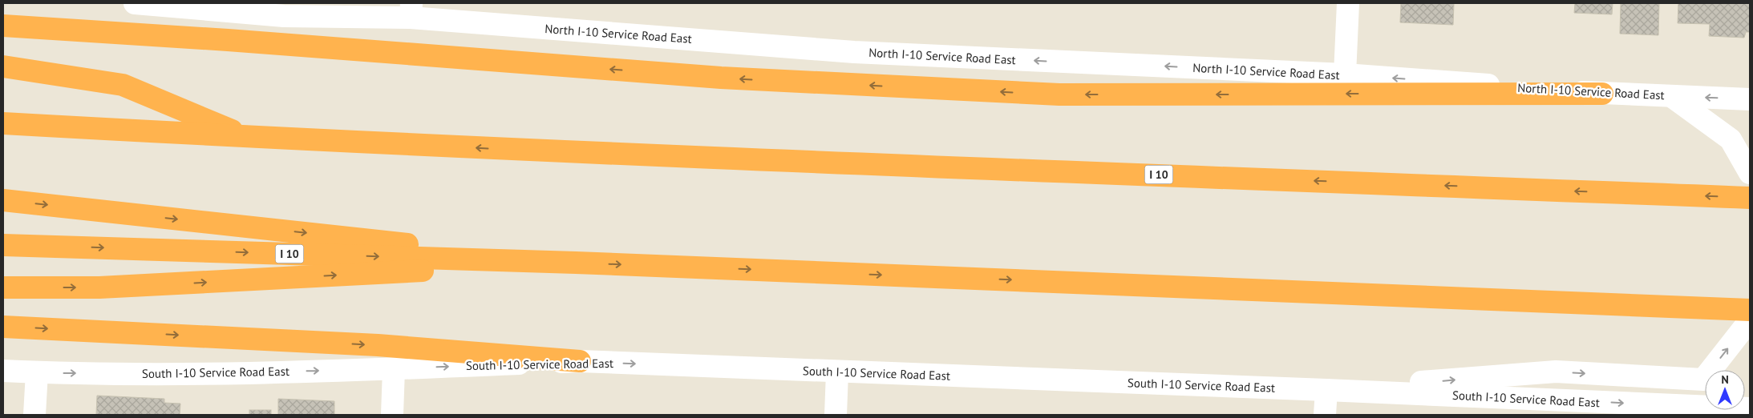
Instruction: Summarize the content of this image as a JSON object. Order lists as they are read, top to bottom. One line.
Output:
{"streets":{"highway":["I 10"],"street":["North I-10 Service Road East","South I-10 Service Road East"]},"one_way":["North I-10 Service Road East"],"north":"top"}
